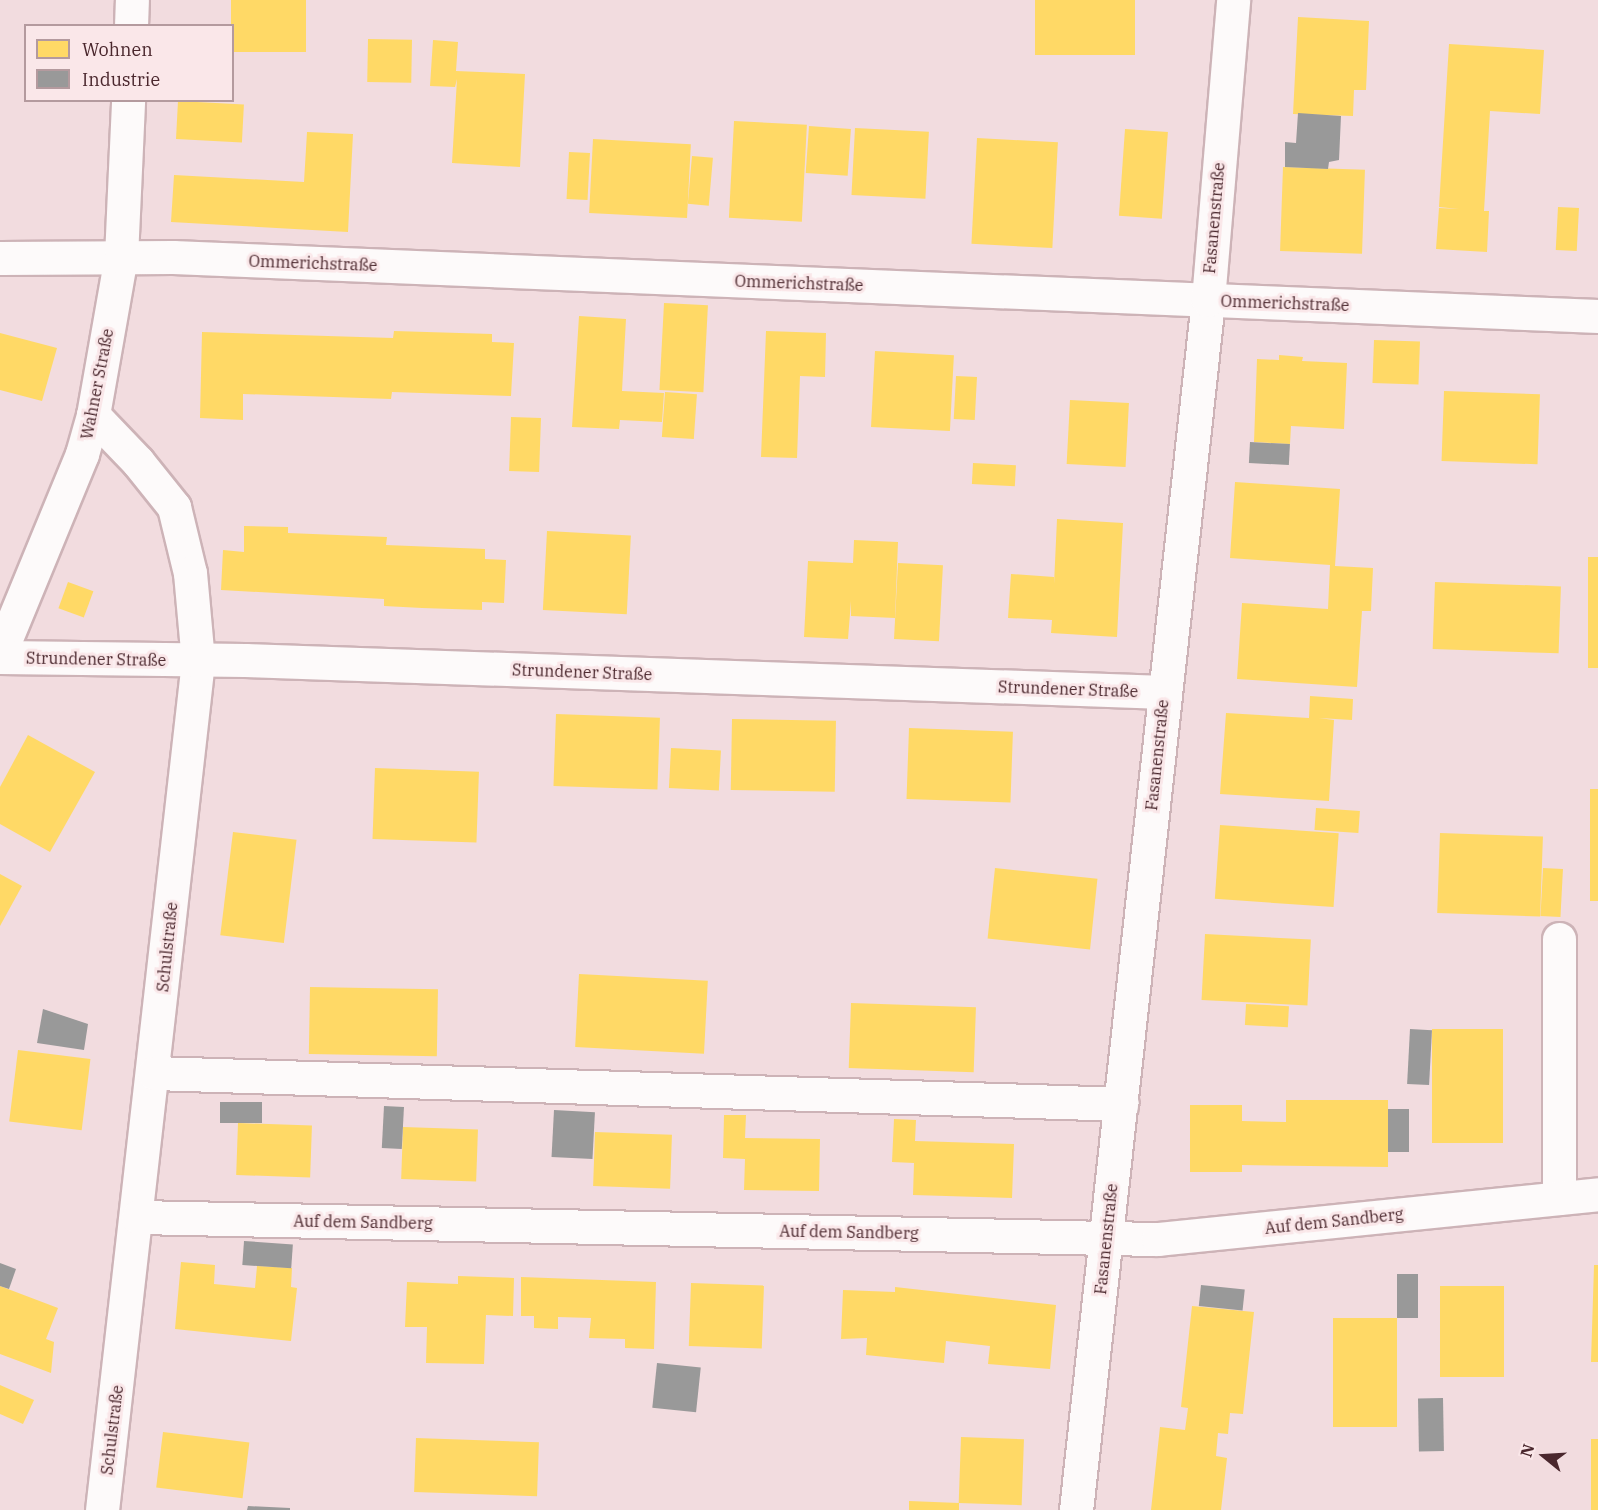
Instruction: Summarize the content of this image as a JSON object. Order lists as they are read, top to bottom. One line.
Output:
{"streets":{"street":["Fasanenstraße","Ommerichstraße","Wahner Straße","Strundener Straße","Schulstraße","Auf dem Sandberg"]},"crossings":[["Fasanenstraße","Ommerichstraße"],["Fasanenstraße","Strundener Straße"],["Fasanenstraße","Auf dem Sandberg"],["Ommerichstraße","Wahner Straße"],["Wahner Straße","Strundener Straße"],["Wahner Straße","Schulstraße"],["Strundener Straße","Schulstraße"],["Schulstraße","Auf dem Sandberg"]],"legend":["Wohnen","Industrie"],"north":"left"}
